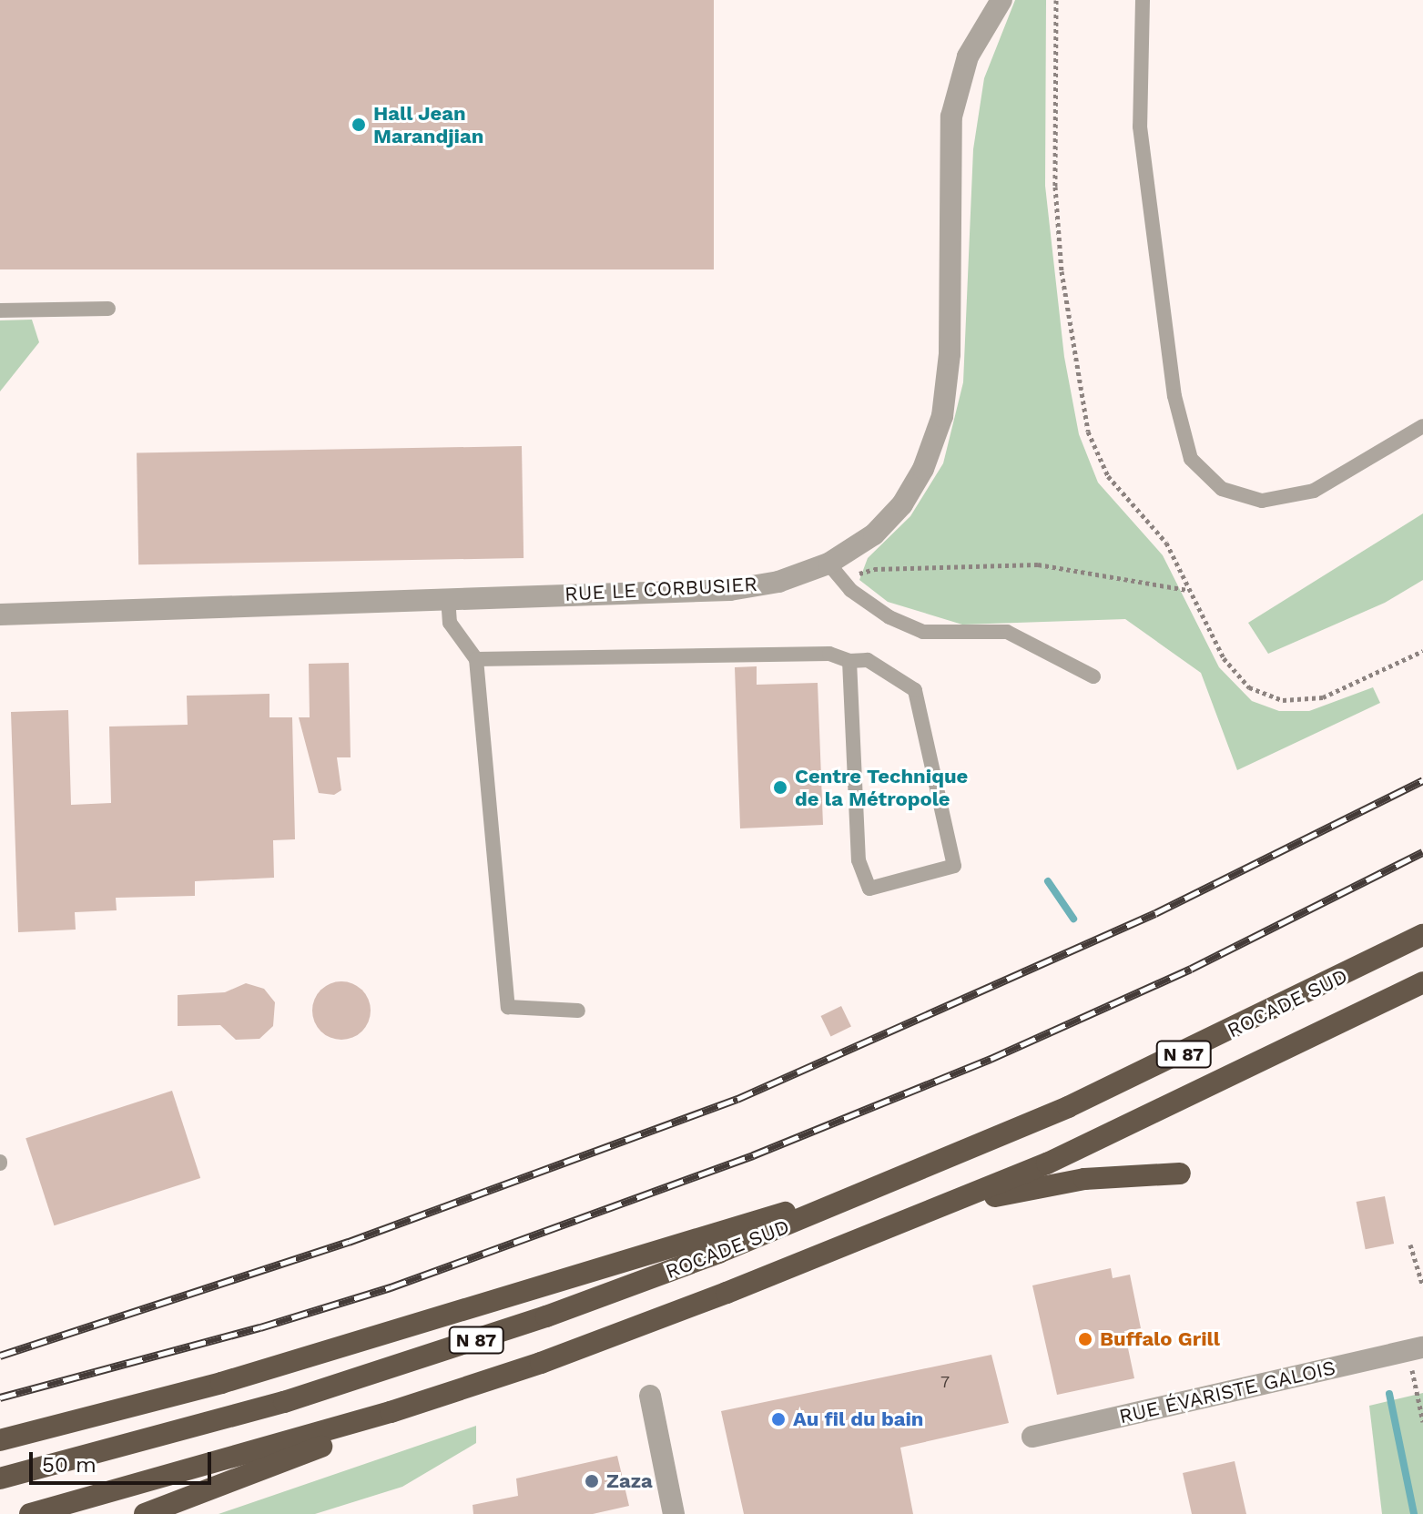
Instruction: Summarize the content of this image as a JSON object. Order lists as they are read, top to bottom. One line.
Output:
{"streets":{"highway":["ROCADE SUD","N 87"],"street":["RUE LE CORBUSIER","RUE ÉVARISTE GALOIS"]},"places":["Hall Jean Marandjian","Centre Technique de la Métropole","Buffalo Grill","Au fil du bain","Zaza"],"house_numbers":["7"],"scale_bar":"50 m"}
